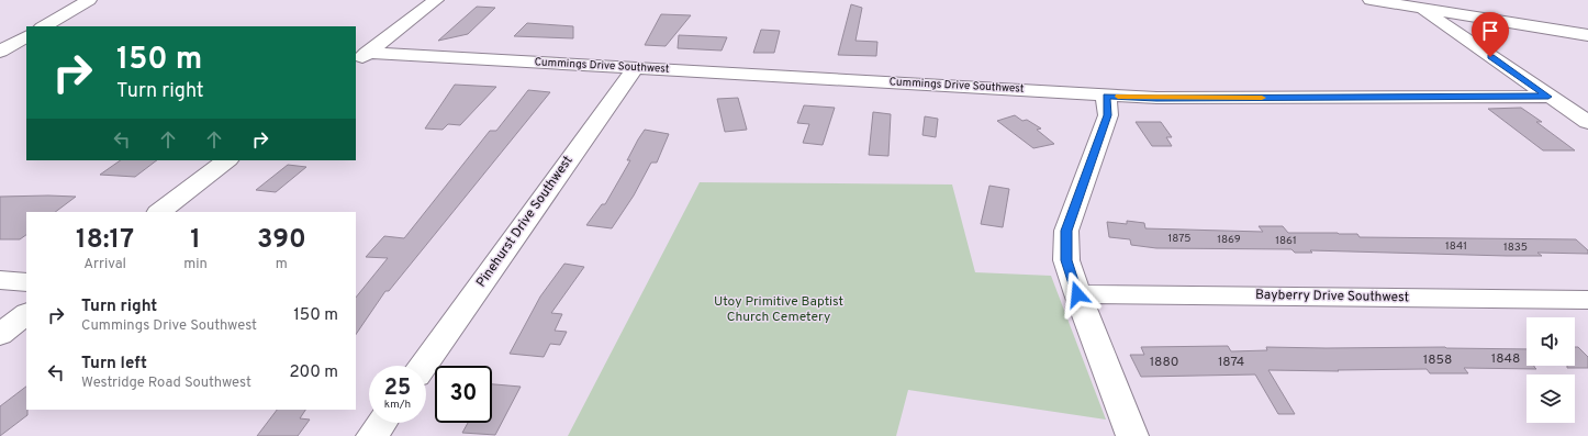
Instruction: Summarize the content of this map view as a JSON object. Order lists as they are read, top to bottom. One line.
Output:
{"streets":{"street":["Cummings Drive Southwest","Pinehurst Drive Southwest","Bayberry Drive Southwest"]},"crossings":[["Cummings Drive Southwest","Pinehurst Drive Southwest"]],"parks":["Utoy Primitive Baptist Church Cemetery"],"house_numbers":["1875","1869","1861","1841","1835","1848","1858","1880","1874"],"page":{"turn":["150 m","Turn right"],"eta":["18:17","Arrival","1","min","390","m"],"list":[{"name":"Turn right","note":"Cummings Drive Southwest","value":"150 m"},{"name":"Turn left","note":"Westridge Road Southwest","value":"200 m"}],"speed":"25 km/h","limit":"30"}}
